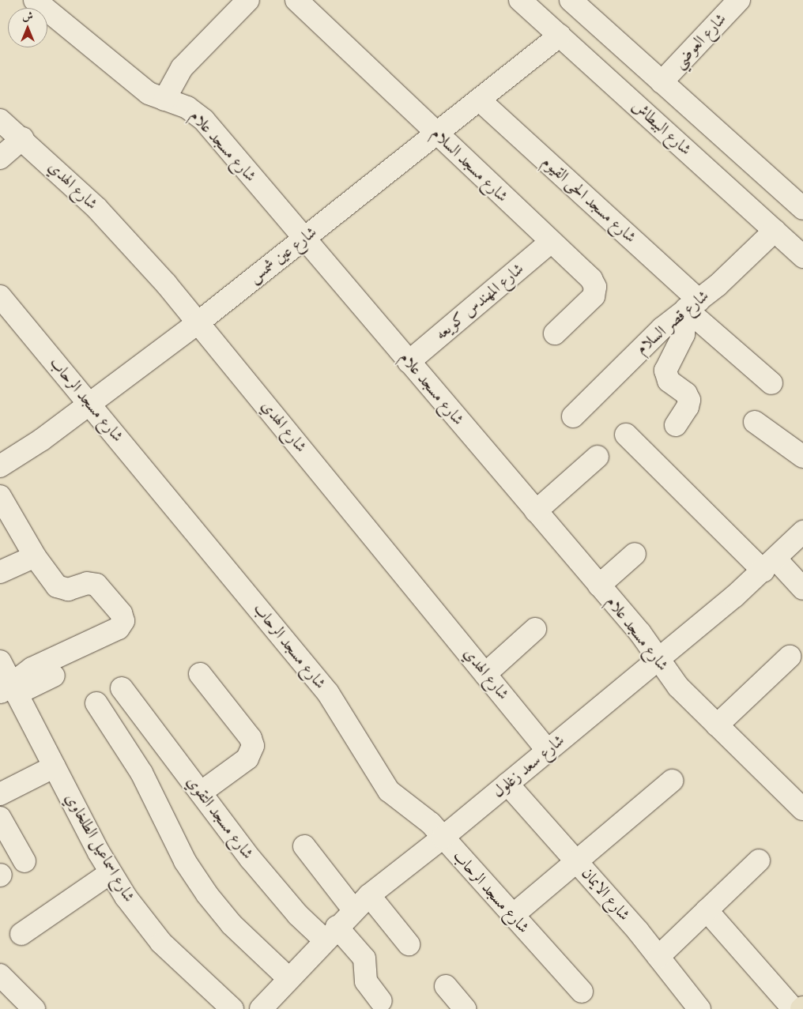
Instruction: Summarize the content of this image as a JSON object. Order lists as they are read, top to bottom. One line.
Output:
{"streets":{"street":["شارع العوضي","شارع البيطاش","شارع مسجد علام","شارع مسجد السلام","شارع الهدي","شارع مسجد الحى القيوم","شارع عين شمس","شارع المهندس كويعه","شارع قصر السلام","شارع مسجد الرحاب","شارع سعد زغلول","شارع مسجد التقوي","شارع اسماعيل الطلخاوي","شارع الايمان"]},"crossings":[["شارع البيطاش","شارع عين شمس"],["شارع البيطاش","شارع قصر السلام"],["شارع مسجد علام","شارع عين شمس"],["شارع مسجد علام","شارع المهندس كويعه"],["شارع مسجد علام","شارع سعد زغلول"],["شارع مسجد السلام","شارع عين شمس"],["شارع مسجد السلام","شارع المهندس كويعه"],["شارع الهدي","شارع عين شمس"],["شارع الهدي","شارع سعد زغلول"],["شارع مسجد الحى القيوم","شارع عين شمس"],["شارع مسجد الحى القيوم","شارع قصر السلام"],["شارع عين شمس","شارع مسجد الرحاب"],["شارع مسجد الرحاب","شارع سعد زغلول"],["شارع سعد زغلول","شارع مسجد التقوي"],["شارع سعد زغلول","شارع الايمان"]],"north":"top"}
